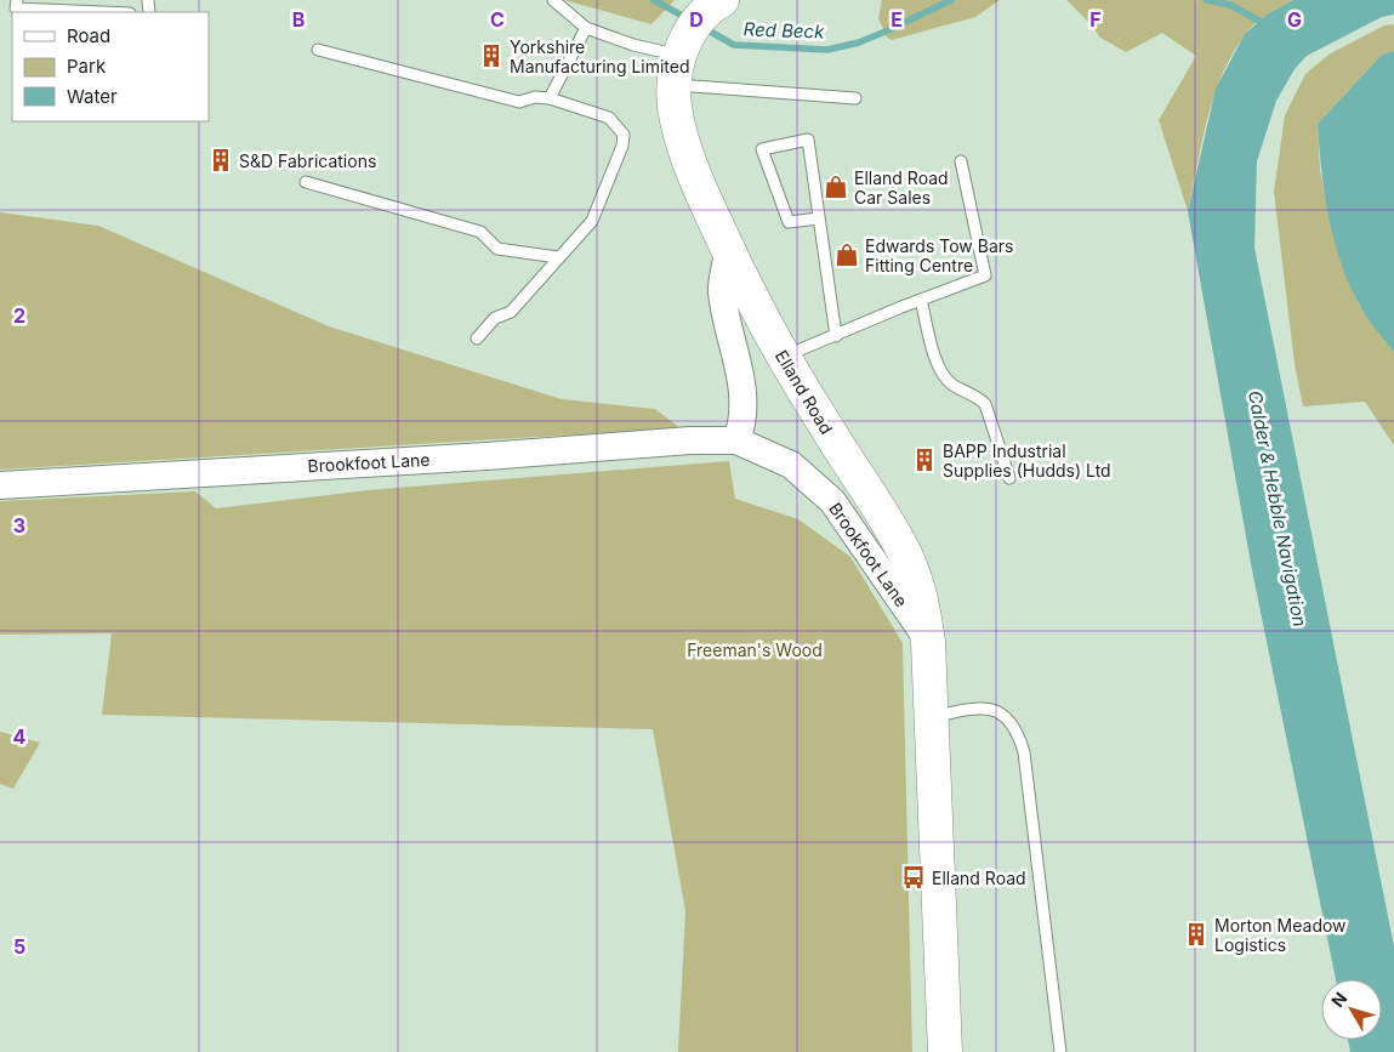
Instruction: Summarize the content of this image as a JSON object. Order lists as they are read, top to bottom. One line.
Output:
{"streets":{"main road":["Elland Road"],"street":["Brookfoot Lane"]},"crossings":[["Elland Road","Brookfoot Lane"]],"water":["Red Beck","Calder & Hebble Navigation"],"parks":["Freeman's Wood"],"places":{"building":["Yorkshire Manufacturing Limited","S&D Fabrications","BAPP Industrial Supplies (Hudds) Ltd","Morton Meadow Logistics"],"shop":["Elland Road Car Sales","Edwards Tow Bars Fitting Centre"],"bus stop":["Elland Road"]},"legend":["Road","Park","Water"],"north":"top left","grid":{"columns":["B","C","D","E","F","G"],"rows":["2","3","4","5"]}}
